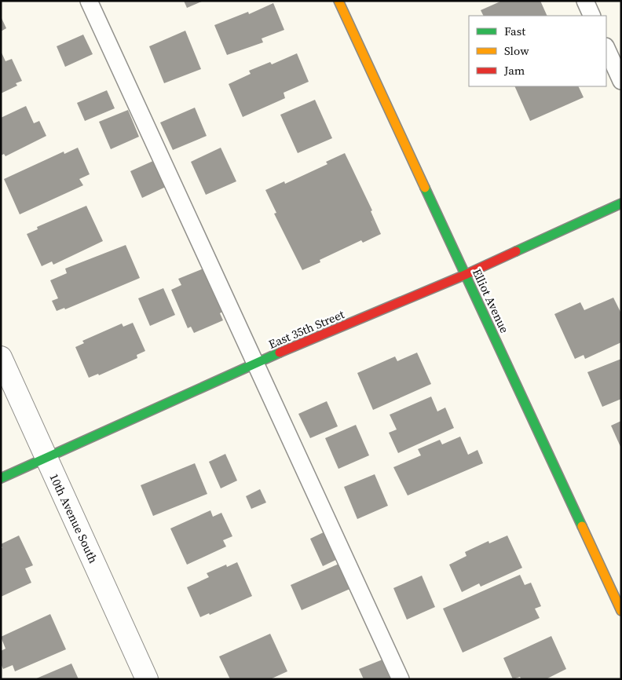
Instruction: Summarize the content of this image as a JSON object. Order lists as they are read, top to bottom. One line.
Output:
{"streets":{"street":["Elliot Avenue","East 35th Street","10th Avenue South"]},"crossings":[["Elliot Avenue","East 35th Street"],["East 35th Street","10th Avenue South"]],"legend":["Fast","Slow","Jam"]}
